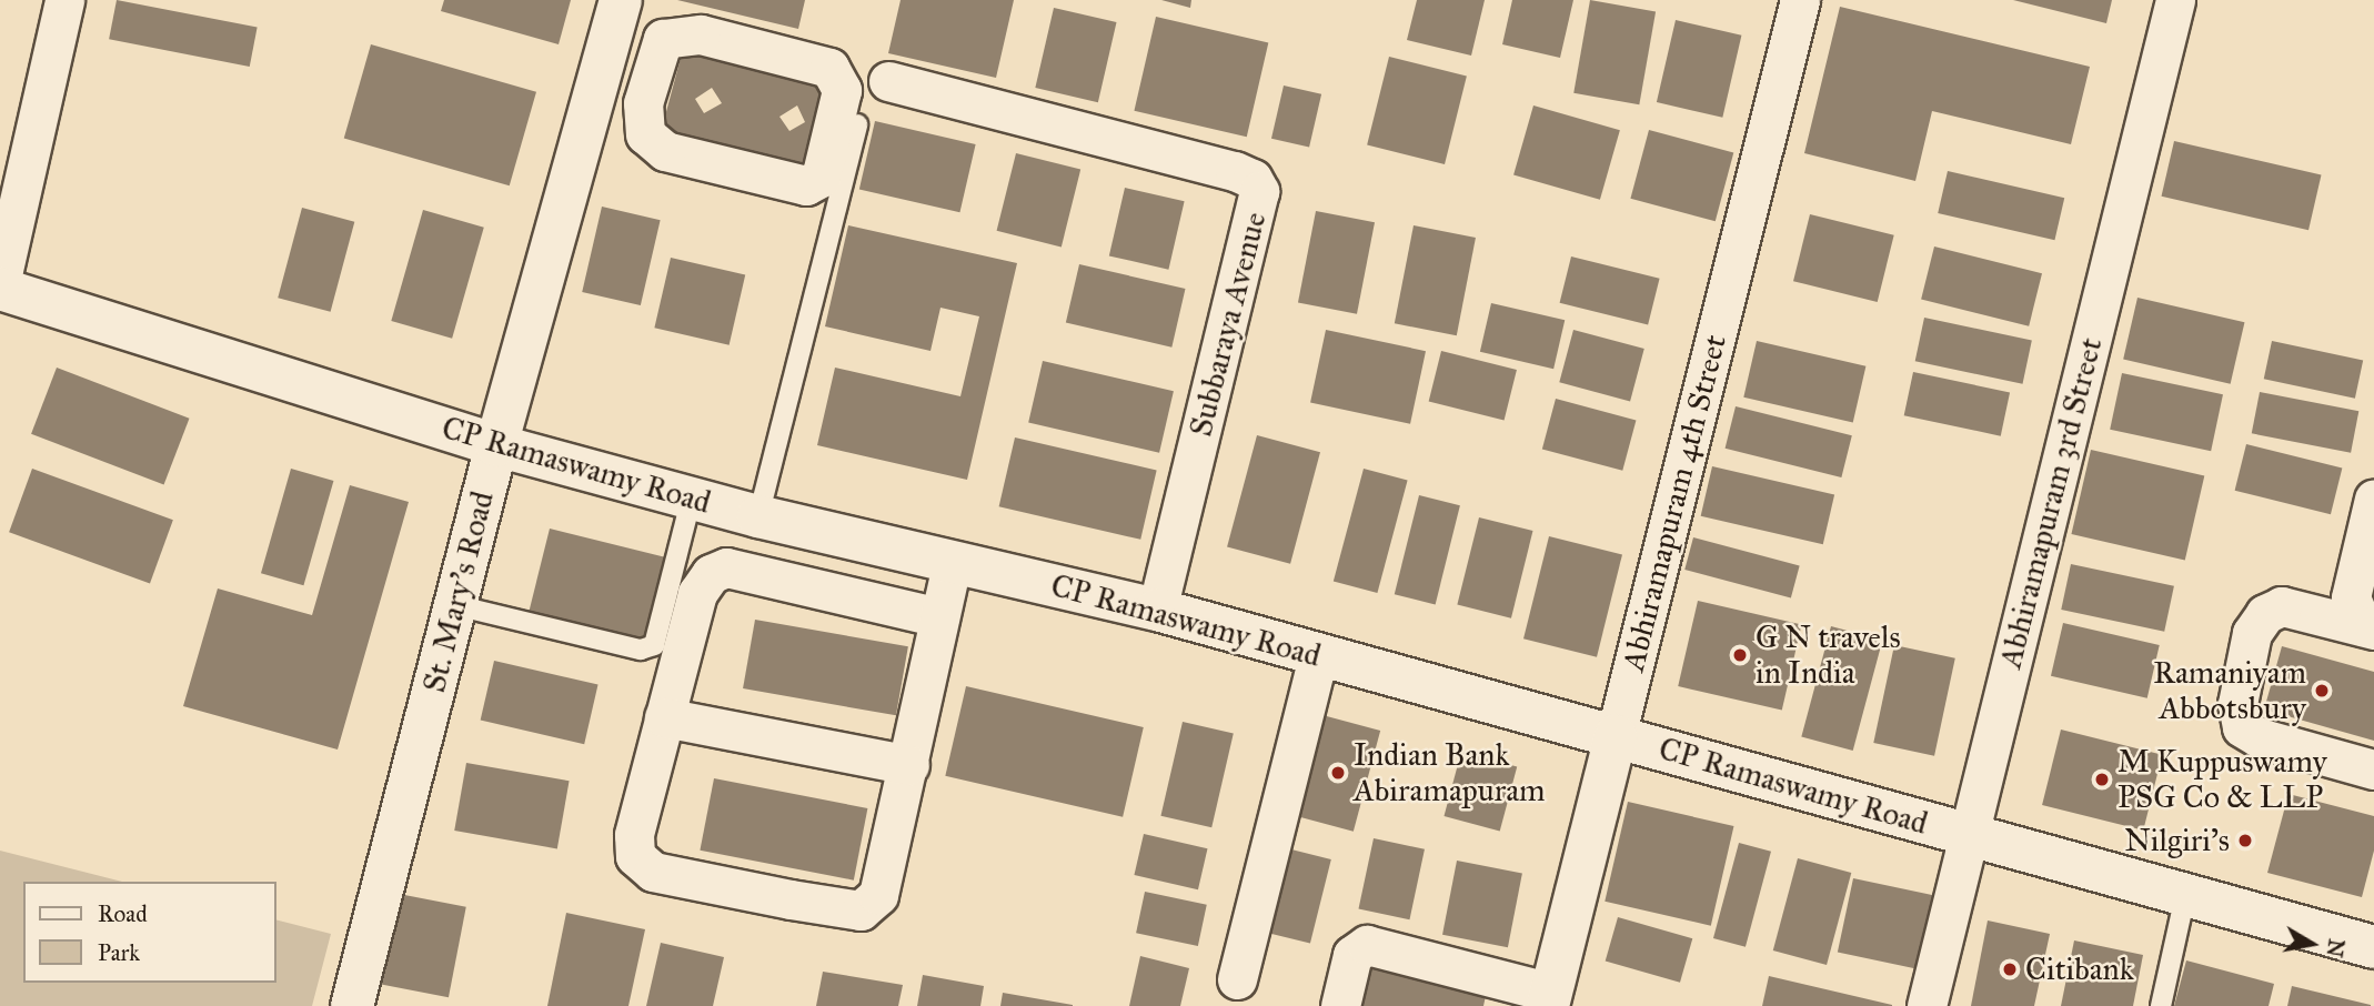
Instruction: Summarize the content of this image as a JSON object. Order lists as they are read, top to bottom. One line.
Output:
{"streets":{"main road":["CP Ramaswamy Road","Abhiramapuram 4th Street","St. Mary's Road"],"street":["Subbaraya Avenue","Abhiramapuram 3rd Street"]},"crossings":[["Subbaraya Avenue","CP Ramaswamy Road"],["CP Ramaswamy Road","Abhiramapuram 4th Street"],["CP Ramaswamy Road","Abhiramapuram 3rd Street"],["CP Ramaswamy Road","St. Mary's Road"]],"places":["G N travels in India","Ramaniyam Abbotsbury","Indian Bank Abiramapuram","M Kuppuswamy PSG Co & LLP","Nilgiri's","Citibank"],"legend":["Road","Park"],"north":"right"}
